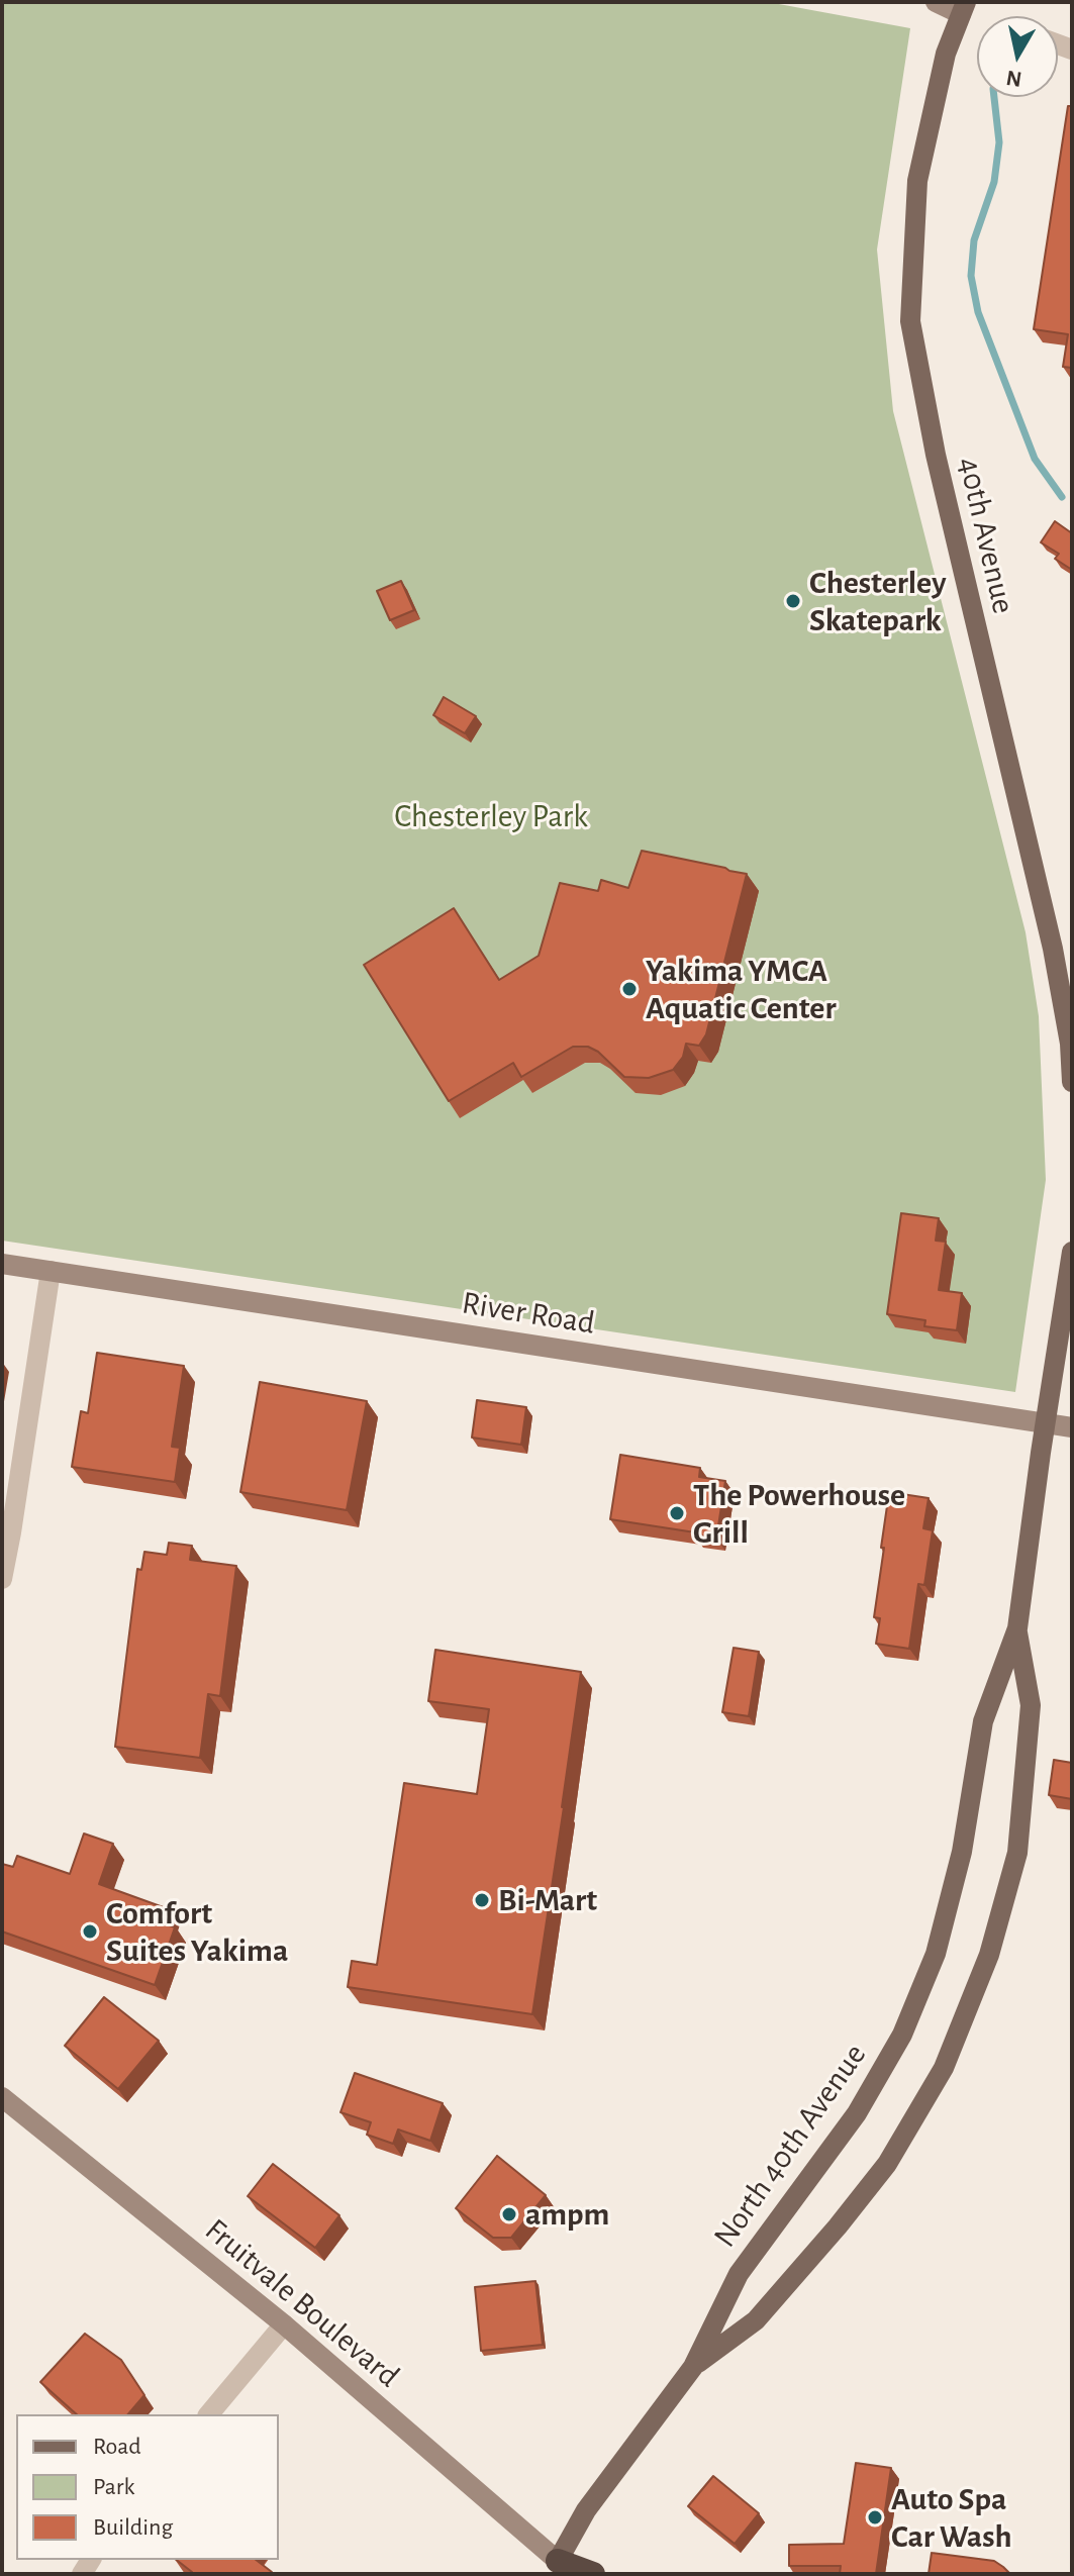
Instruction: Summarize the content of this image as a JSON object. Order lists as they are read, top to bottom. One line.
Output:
{"streets":{"main road":["40th Avenue","North 40th Avenue"],"street":["River Road","Fruitvale Boulevard"]},"crossings":[["River Road","North 40th Avenue"],["North 40th Avenue","Fruitvale Boulevard"]],"parks":["Chesterley Park"],"places":["Chesterley Skatepark","Yakima YMCA Aquatic Center","The Powerhouse Grill","Bi-Mart","Comfort Suites Yakima","ampm","Auto Spa Car Wash"],"legend":["Road","Park","Building"],"north":"bottom"}
